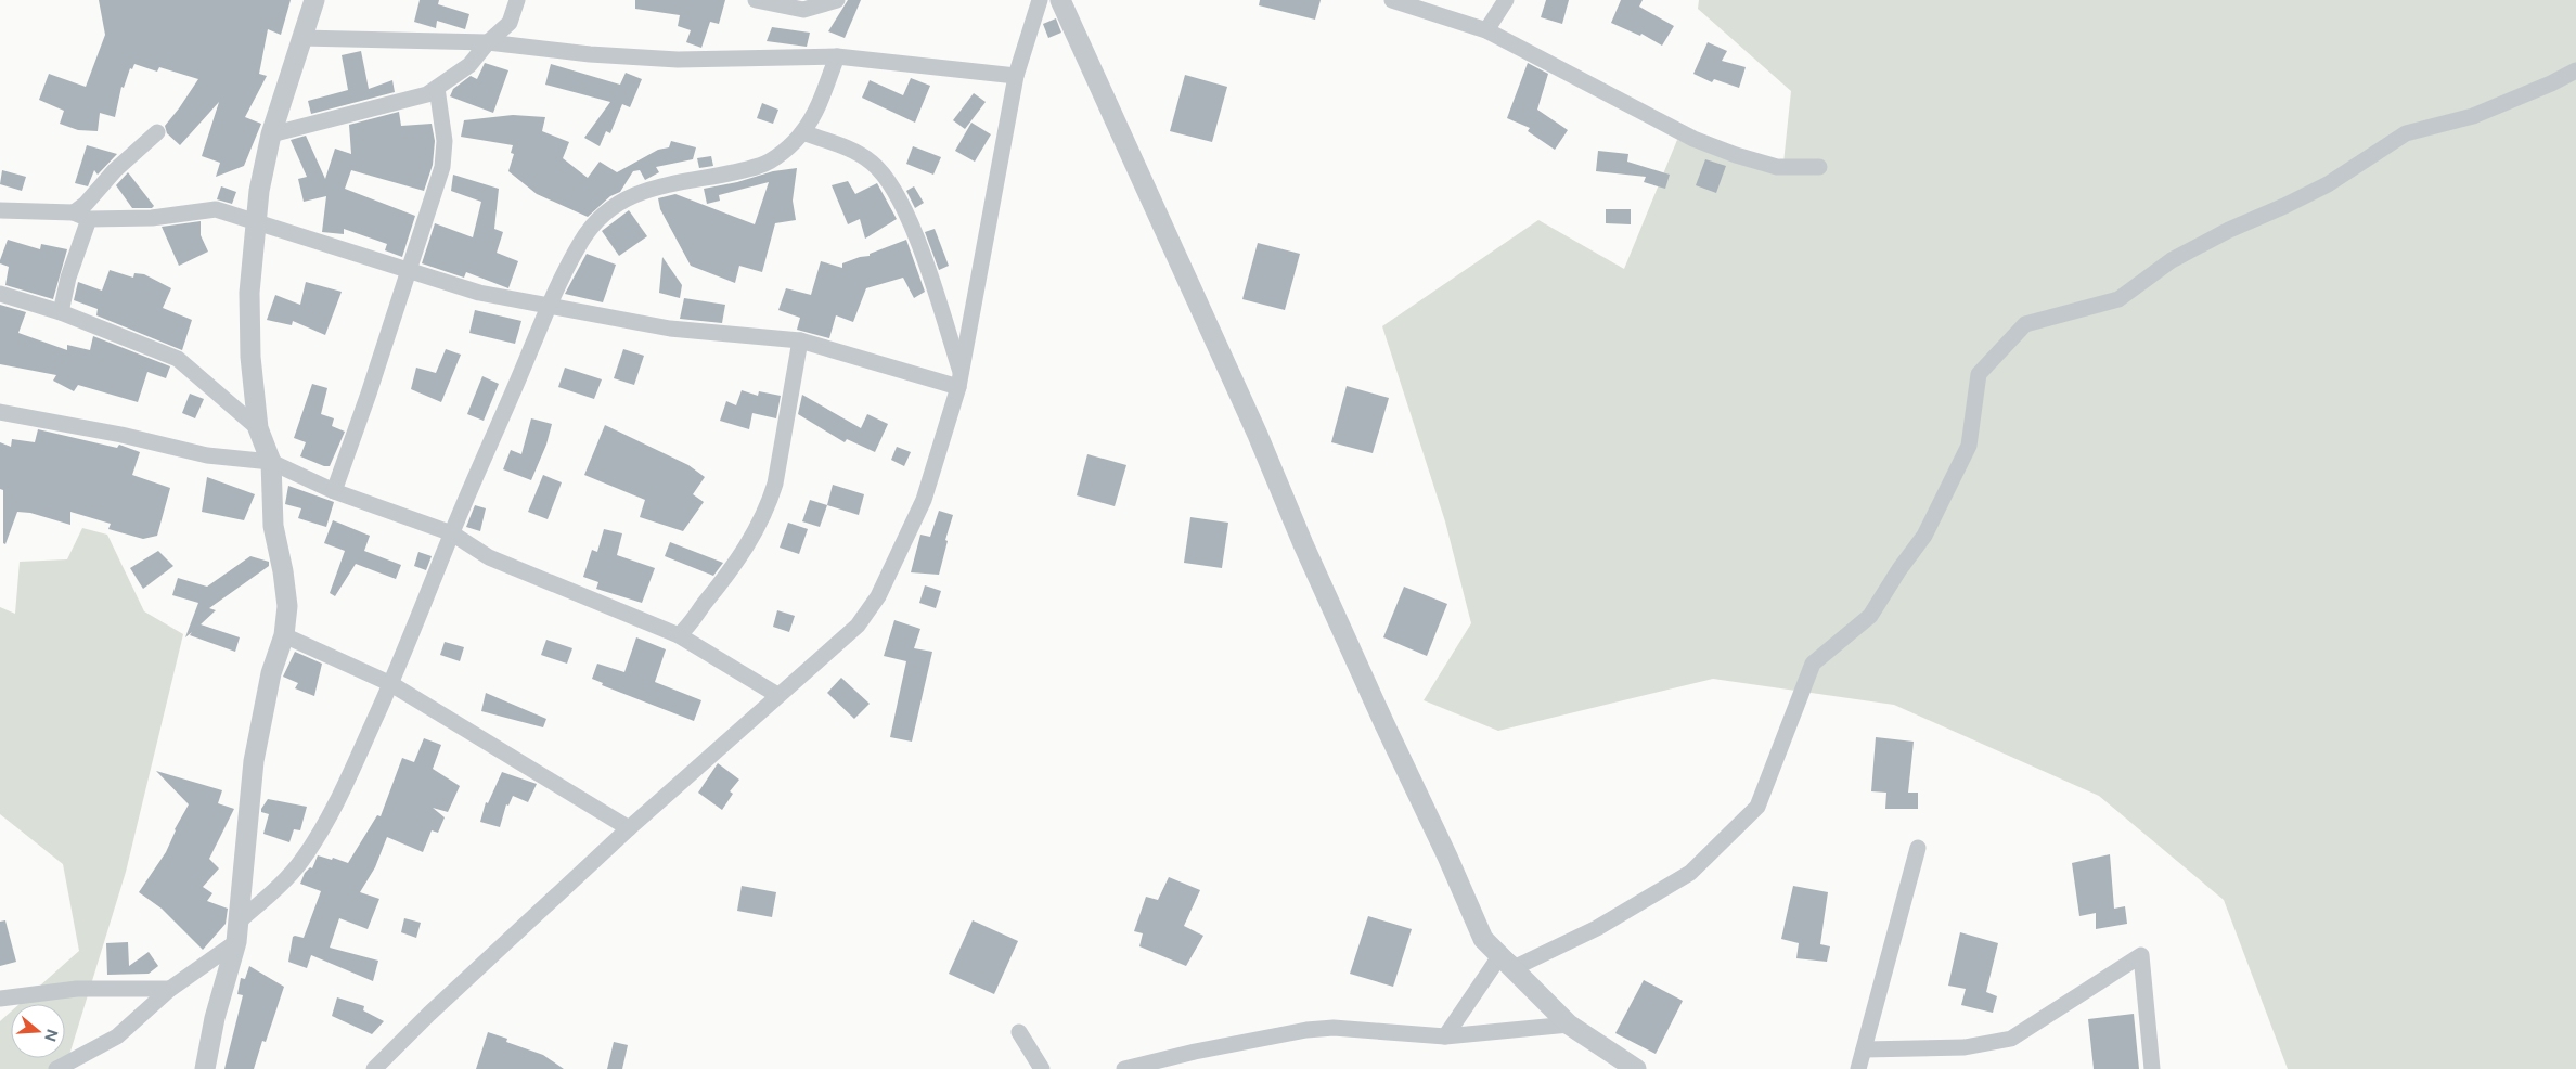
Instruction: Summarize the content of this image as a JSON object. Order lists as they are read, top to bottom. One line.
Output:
{"north":"right"}
